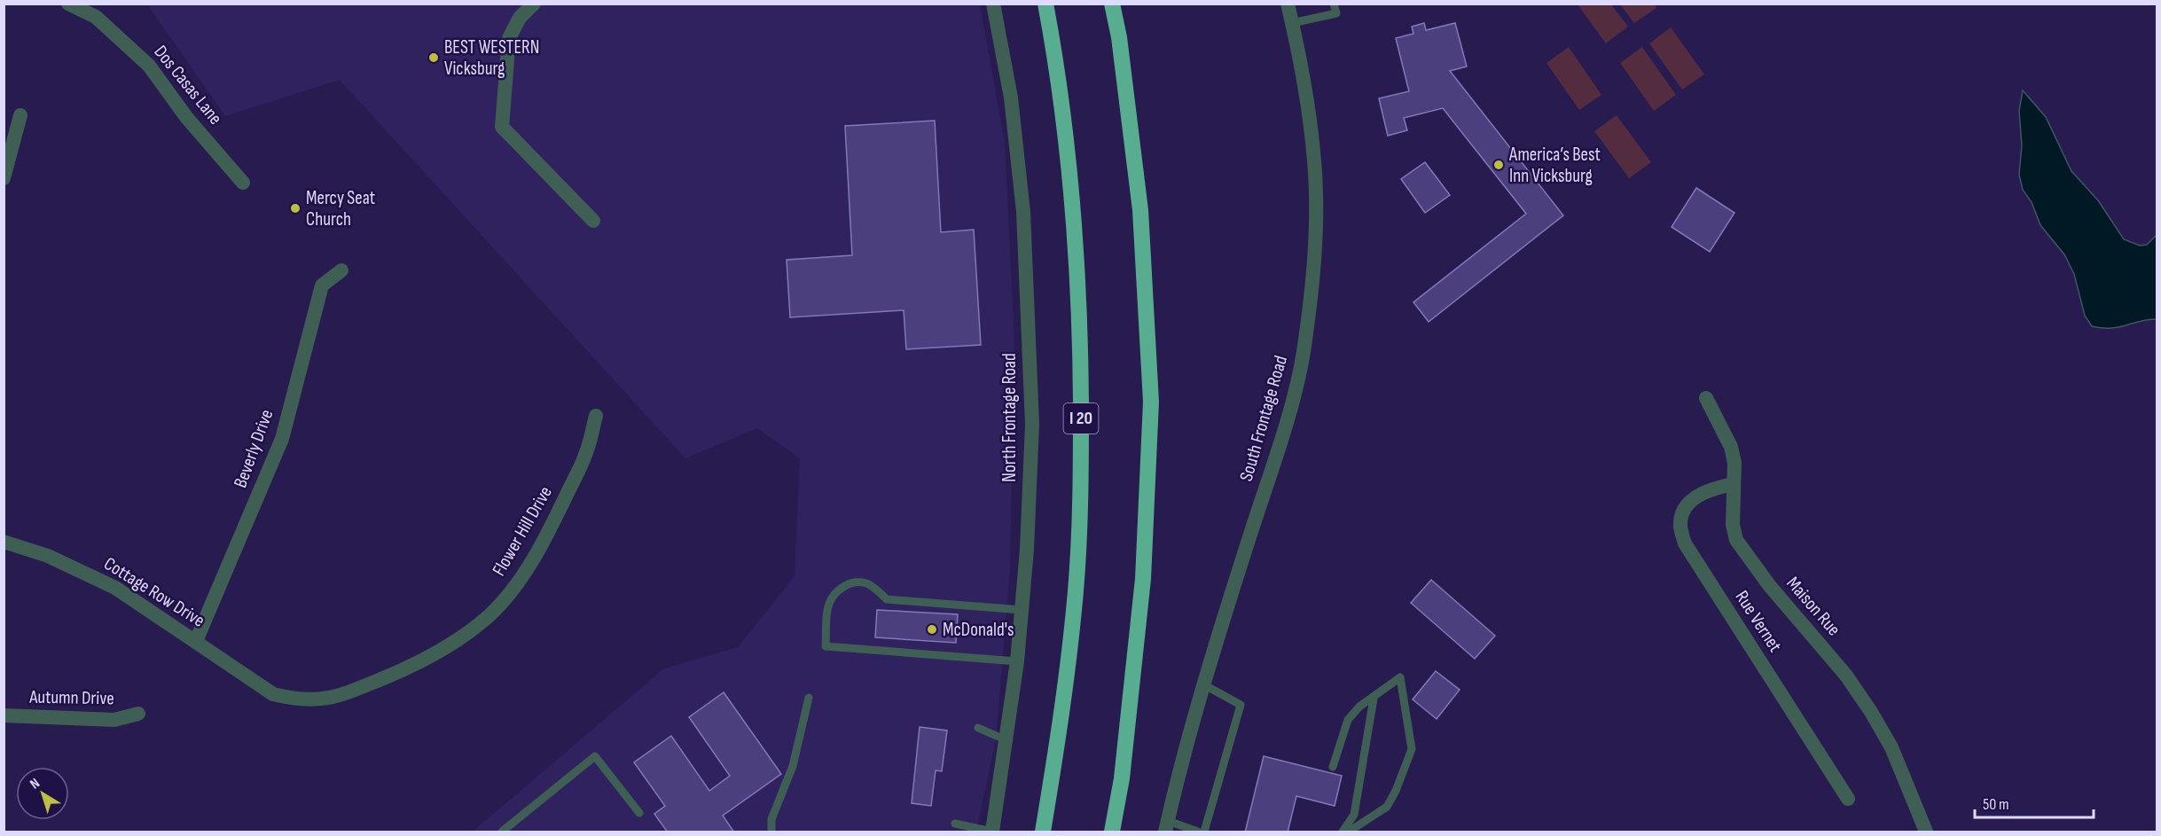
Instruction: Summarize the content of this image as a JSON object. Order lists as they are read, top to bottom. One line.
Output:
{"streets":{"highway":["I 20"],"street":["Dos Casas Lane","North Frontage Road","South Frontage Road","Beverly Drive","Flower Hill Drive","Cottage Row Drive","Maison Rue","Rue Vernet","Autumn Drive"]},"crossings":[["Beverly Drive","Cottage Row Drive"],["Flower Hill Drive","Cottage Row Drive"],["Maison Rue","Rue Vernet"]],"places":["BEST WESTERN Vicksburg","America’s Best Inn Vicksburg","Mercy Seat Church","McDonald's"],"scale_bar":"50 m","north":"top left"}
